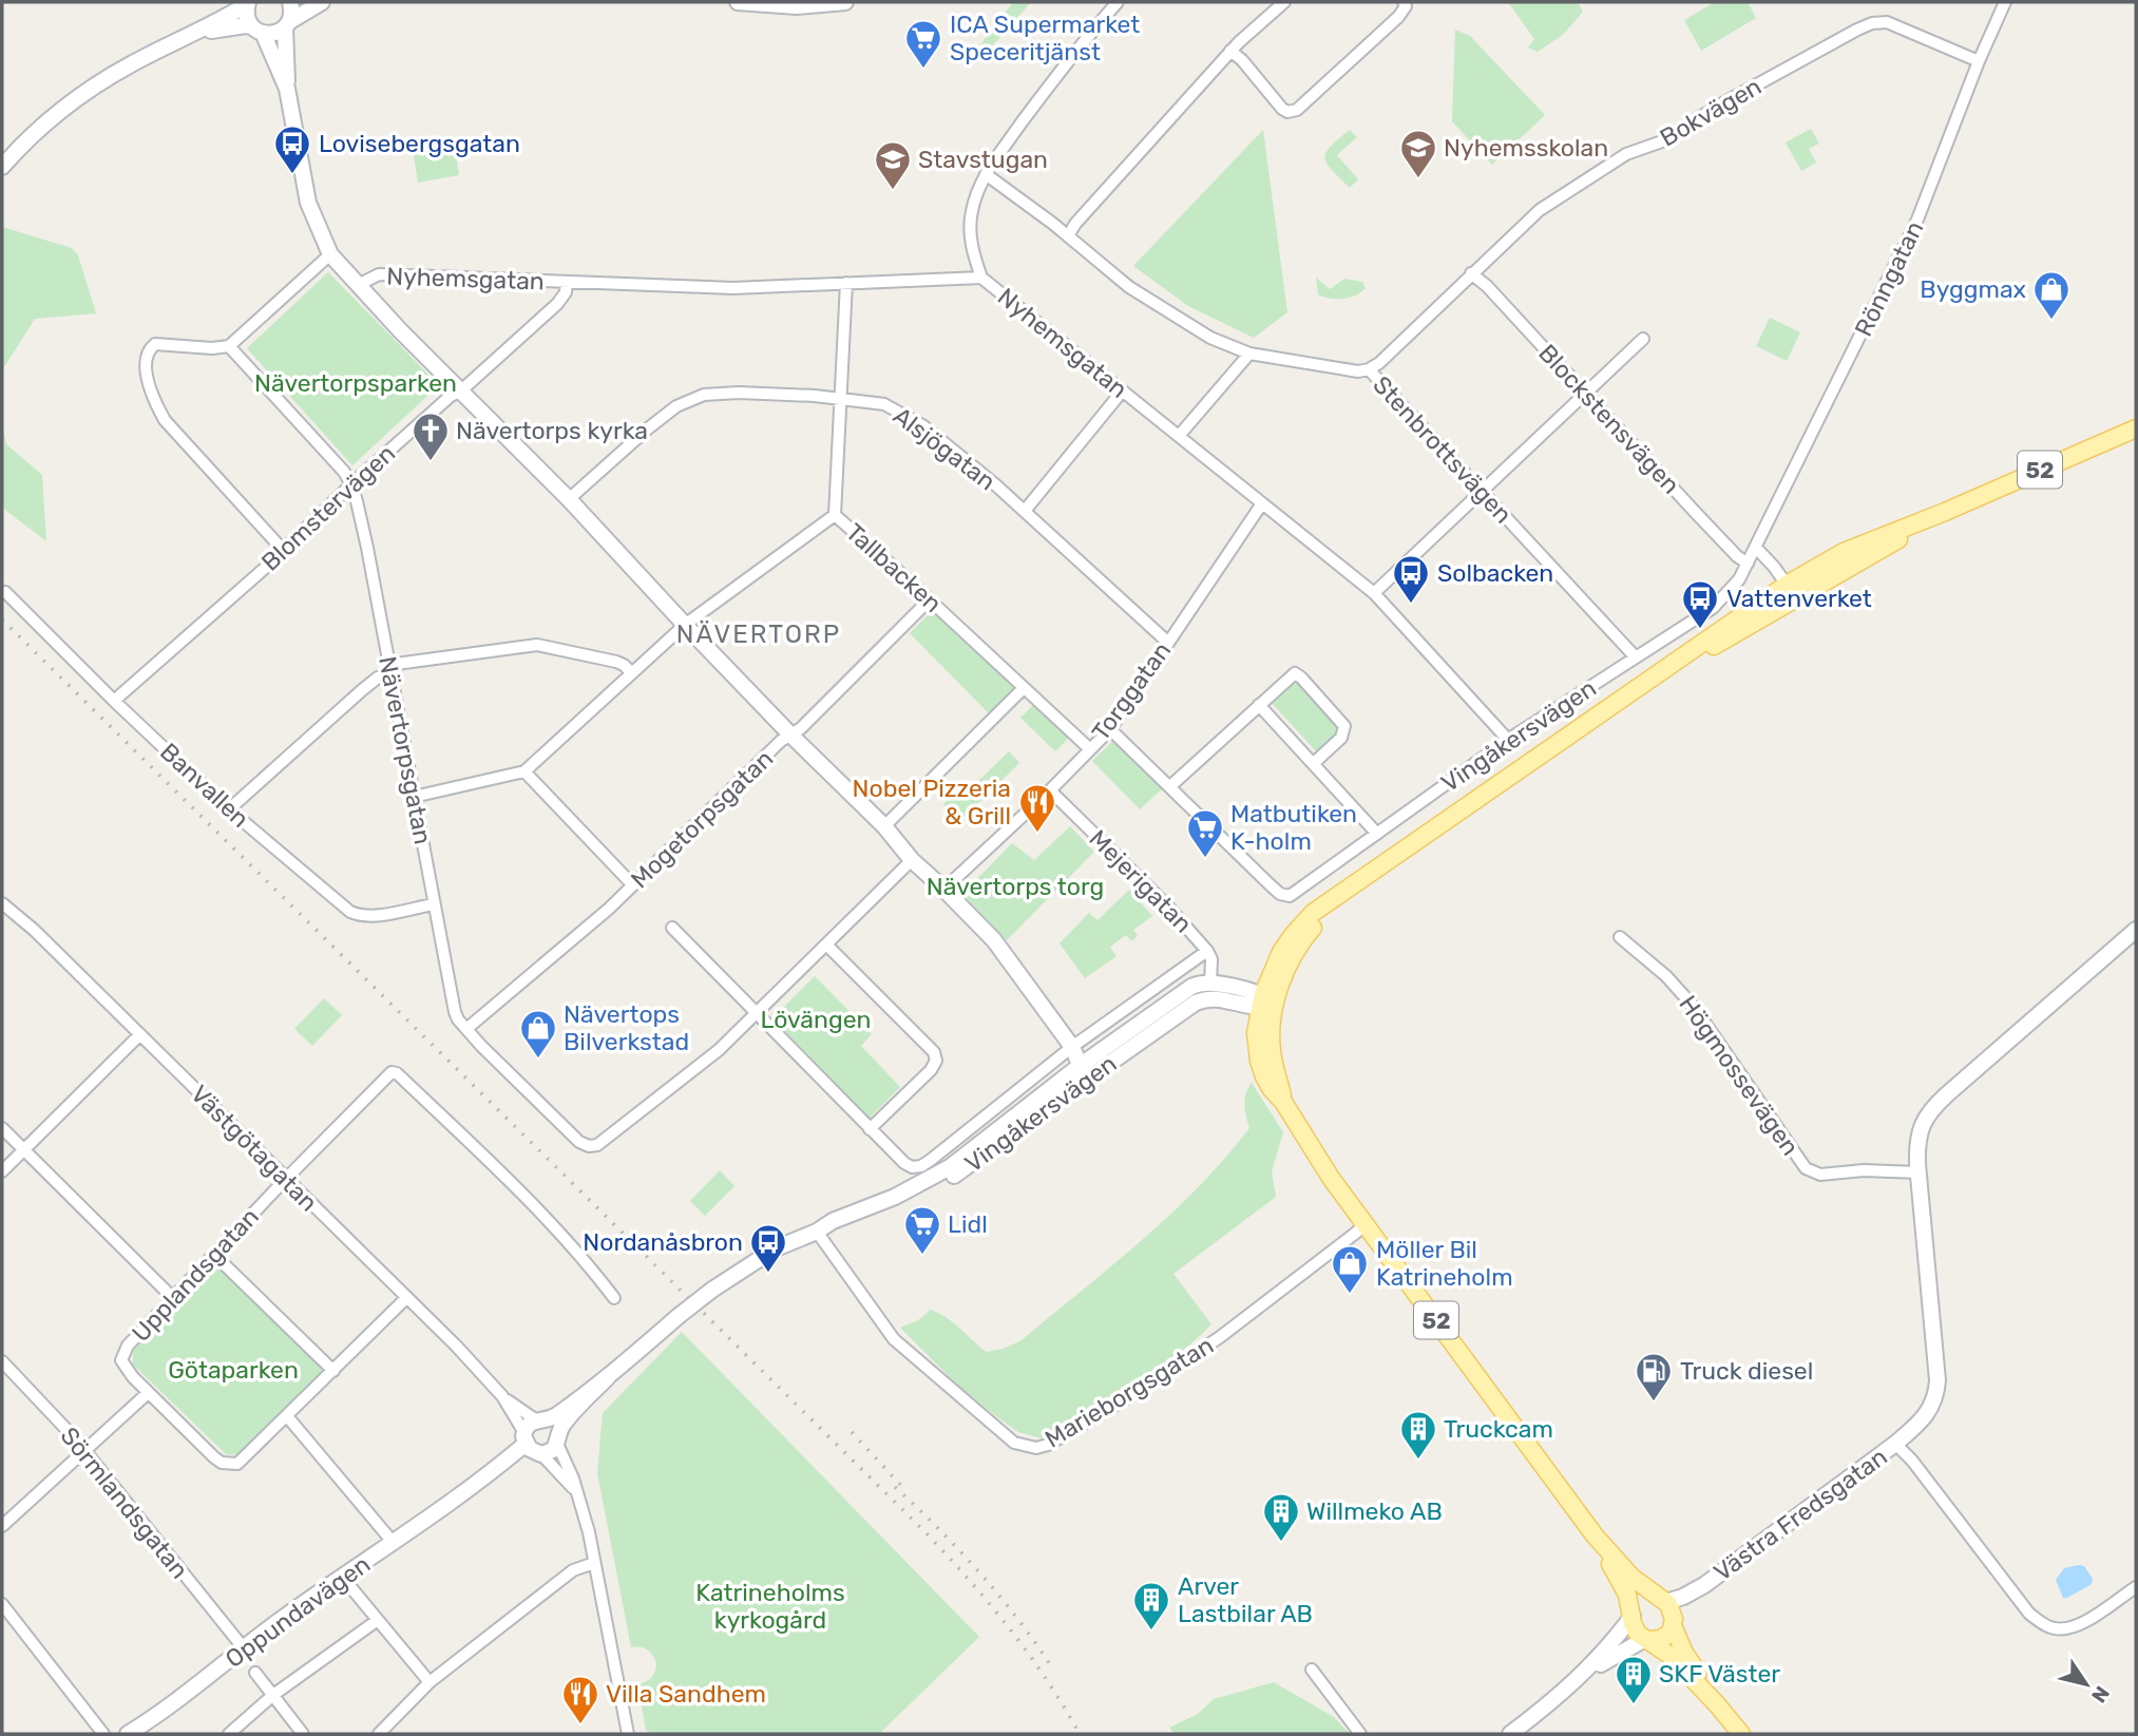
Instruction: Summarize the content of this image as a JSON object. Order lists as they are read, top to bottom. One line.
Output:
{"streets":{"main road":["52","Vingåkersvägen"],"street":["Bokvägen","Nyhemsgatan","Rönngatan","Blockstensvägen","Alsjögatan","Stenbrottsvägen","Blomstervägen","Tallbacken","Torggatan","Nävertorpsgatan","Banvallen","Mogetorpsgatan","Mejerigatan","Högmossevägen","Västgötagatan","Upplandsgatan","Marieborgsgatan","Sörmlandsgatan","Västra Fredsgatan","Oppundavägen"]},"crossings":[["Bokvägen","Rönngatan"],["Bokvägen","Blockstensvägen"],["Bokvägen","Stenbrottsvägen"],["Nyhemsgatan","Blomstervägen"],["Nyhemsgatan","Tallbacken"],["Nyhemsgatan","Torggatan"],["Nyhemsgatan","Vingåkersvägen"],["Rönngatan","Blockstensvägen"],["Rönngatan","Vingåkersvägen"],["Blockstensvägen","Vingåkersvägen"],["Alsjögatan","Tallbacken"],["Alsjögatan","Torggatan"],["Stenbrottsvägen","Vingåkersvägen"],["52","Vingåkersvägen"],["52","Marieborgsgatan"],["52","Västra Fredsgatan"],["Blomstervägen","Nävertorpsgatan"],["Blomstervägen","Banvallen"],["Tallbacken","Torggatan"],["Tallbacken","Mogetorpsgatan"],["Torggatan","Mejerigatan"],["Vingåkersvägen","Nävertorpsgatan"],["Vingåkersvägen","Mejerigatan"],["Vingåkersvägen","Västgötagatan"],["Vingåkersvägen","Marieborgsgatan"],["Vingåkersvägen","Oppundavägen"],["Nävertorpsgatan","Banvallen"],["Nävertorpsgatan","Mogetorpsgatan"],["Västgötagatan","Upplandsgatan"],["Västgötagatan","Oppundavägen"],["Sörmlandsgatan","Oppundavägen"]],"districts":["NÄVERTORP"],"parks":["Nävertorpsparken","Nävertorps torg","Lövängen","Götaparken","Katrineholms kyrkogård"],"places":{"supermarket":["ICA Supermarket Speceritjänst","Matbutiken K-holm","Lidl"],"bus stop":["Lovisebergsgatan","Solbacken","Vattenverket","Nordanåsbron"],"school or university":["Nyhemsskolan","Stavstugan"],"shop":["Byggmax","Nävertops Bilverkstad","Möller Bil Katrineholm"],"church":["Nävertorps kyrka"],"restaurant":["Nobel Pizzeria & Grill","Villa Sandhem"],"fuel station":["Truck diesel"],"building":["Truckcam","Willmeko AB","Arver Lastbilar AB","SKF Väster"]},"north":"bottom right"}
